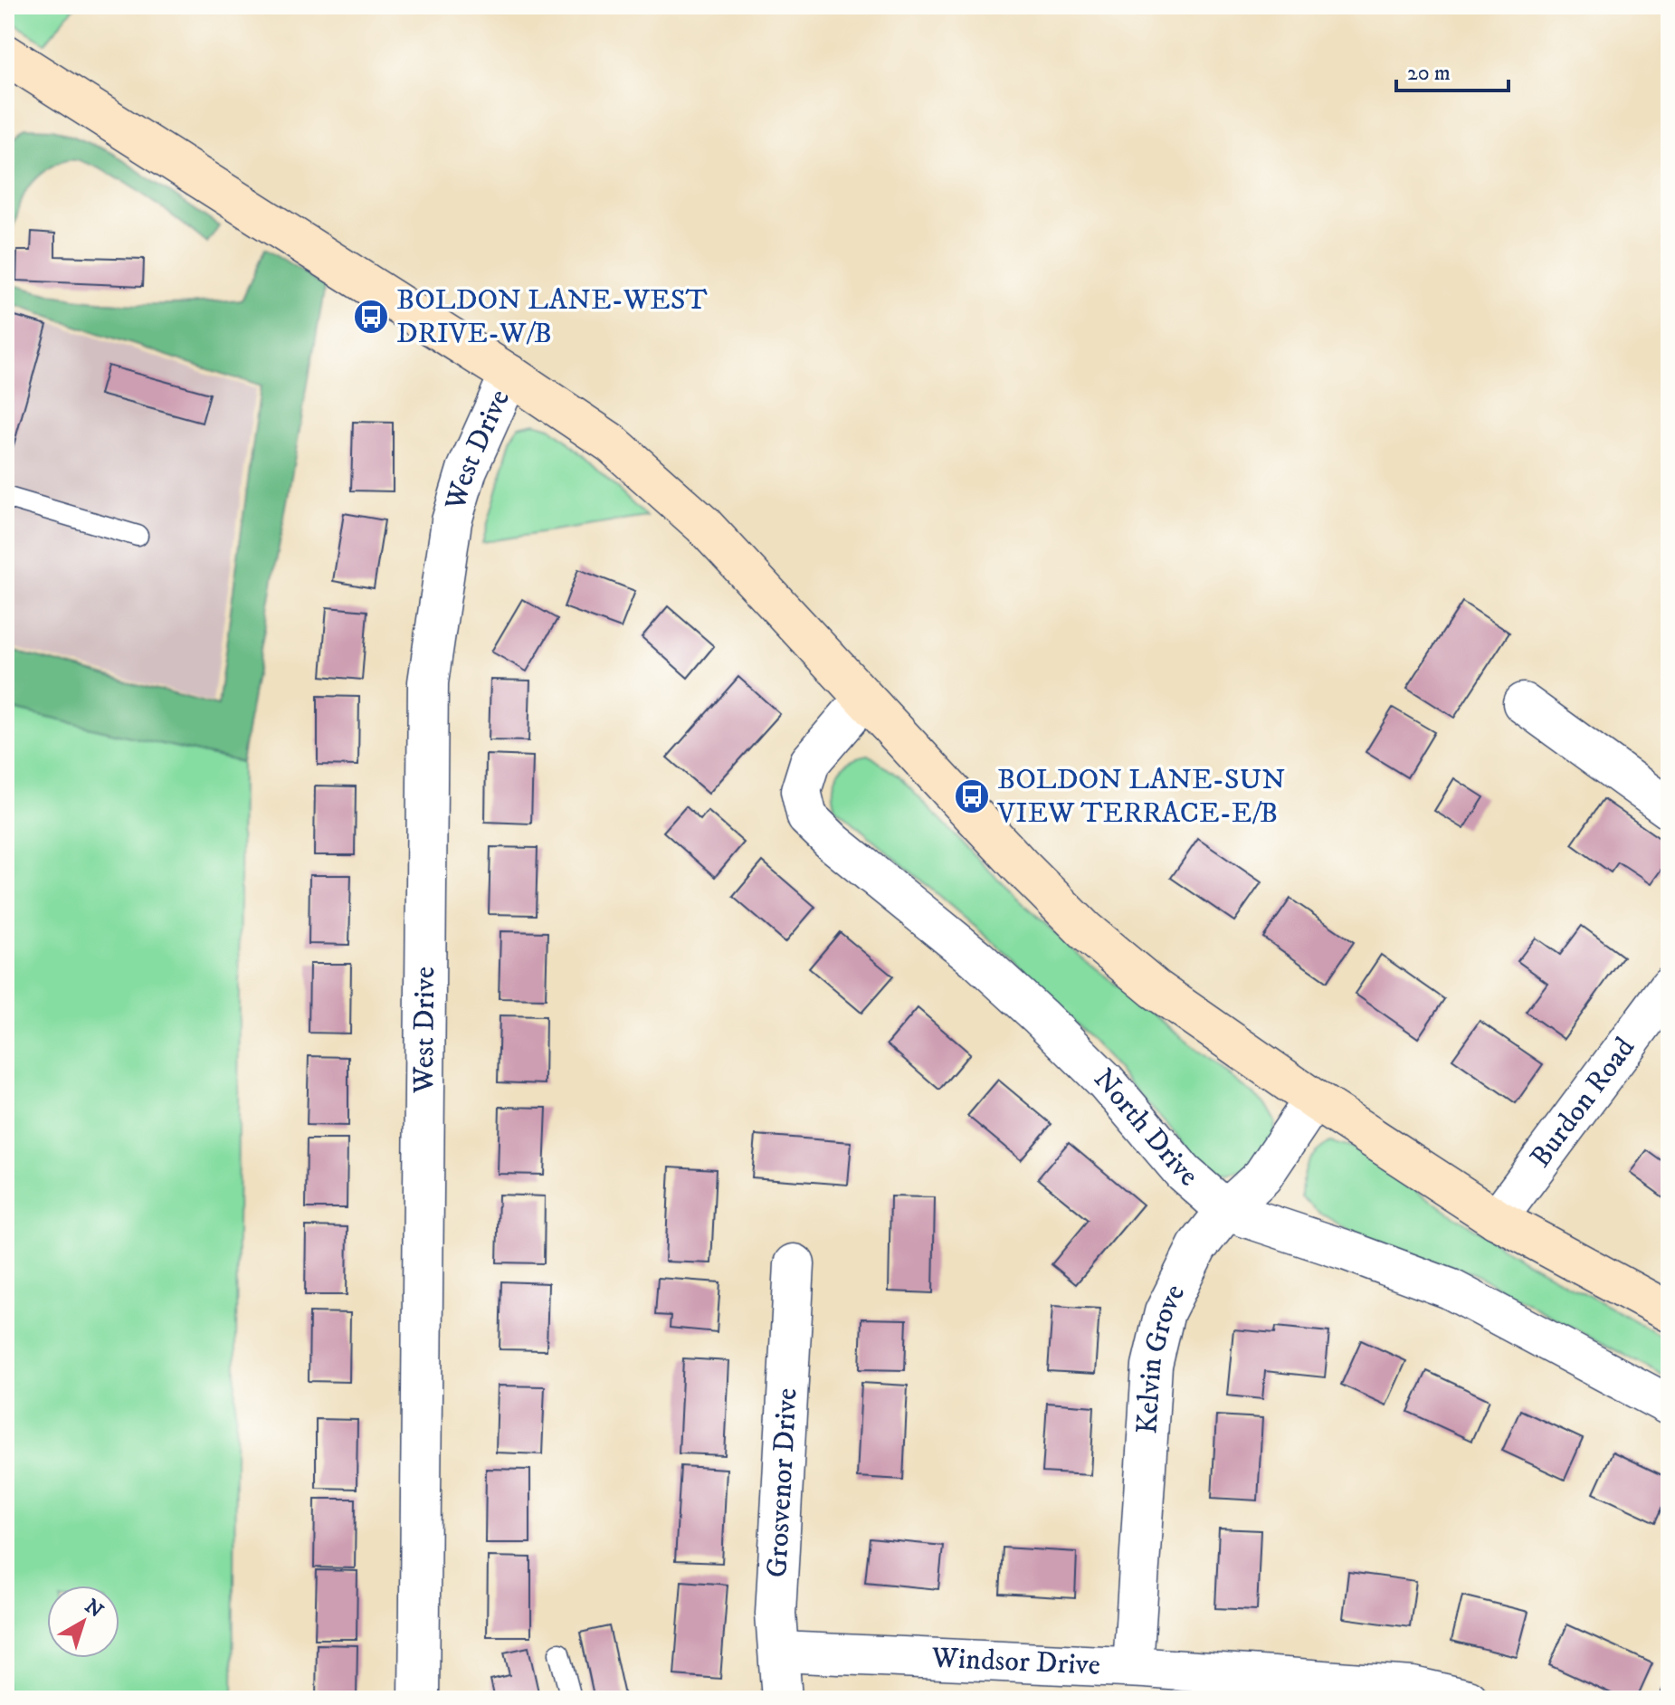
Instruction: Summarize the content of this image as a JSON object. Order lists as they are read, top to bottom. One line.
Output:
{"streets":{"street":["West Drive","Burdon Road","North Drive","Kelvin Grove","Grosvenor Drive","Windsor Drive"]},"crossings":[["North Drive","Kelvin Grove"],["Kelvin Grove","Windsor Drive"],["Grosvenor Drive","Windsor Drive"]],"places":{"bus stop":["BOLDON LANE-WEST DRIVE-W/B","BOLDON LANE-SUN VIEW TERRACE-E/B"]},"scale_bar":"20 m","north":"top right"}
